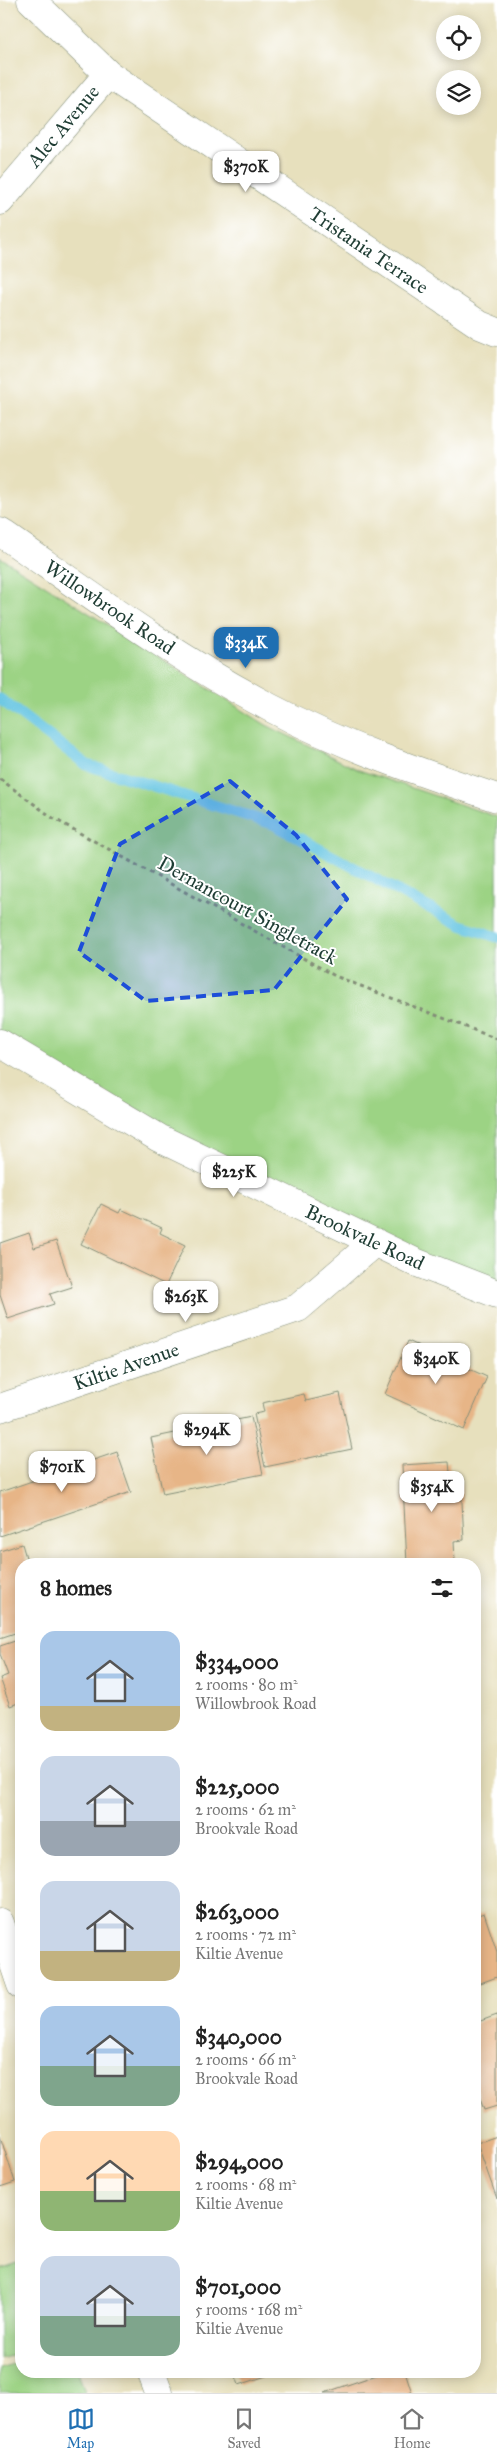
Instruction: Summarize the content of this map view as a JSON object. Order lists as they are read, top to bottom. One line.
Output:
{"streets":{"street":["Alec Avenue","Tristania Terrace","Willowbrook Road","Brookvale Road","Kiltie Avenue"],"path":["Dernancourt Singletrack"]},"crossings":[["Alec Avenue","Tristania Terrace"],["Brookvale Road","Kiltie Avenue"]],"page":{"price":["$370K","$334K","$225K","$263K","$340K","$294K","$701K","$354K"],"heading":"8 homes","list":[{"name":"$334,000","note":"2 rooms · 80 m² · Willowbrook Road"},{"name":"$225,000","note":"2 rooms · 62 m² · Brookvale Road"},{"name":"$263,000","note":"2 rooms · 72 m² · Kiltie Avenue"},{"name":"$340,000","note":"2 rooms · 66 m² · Brookvale Road"},{"name":"$294,000","note":"2 rooms · 68 m² · Kiltie Avenue"},{"name":"$701,000","note":"5 rooms · 168 m² · Kiltie Avenue"}],"tabs":["Map","Saved","Home"]}}
